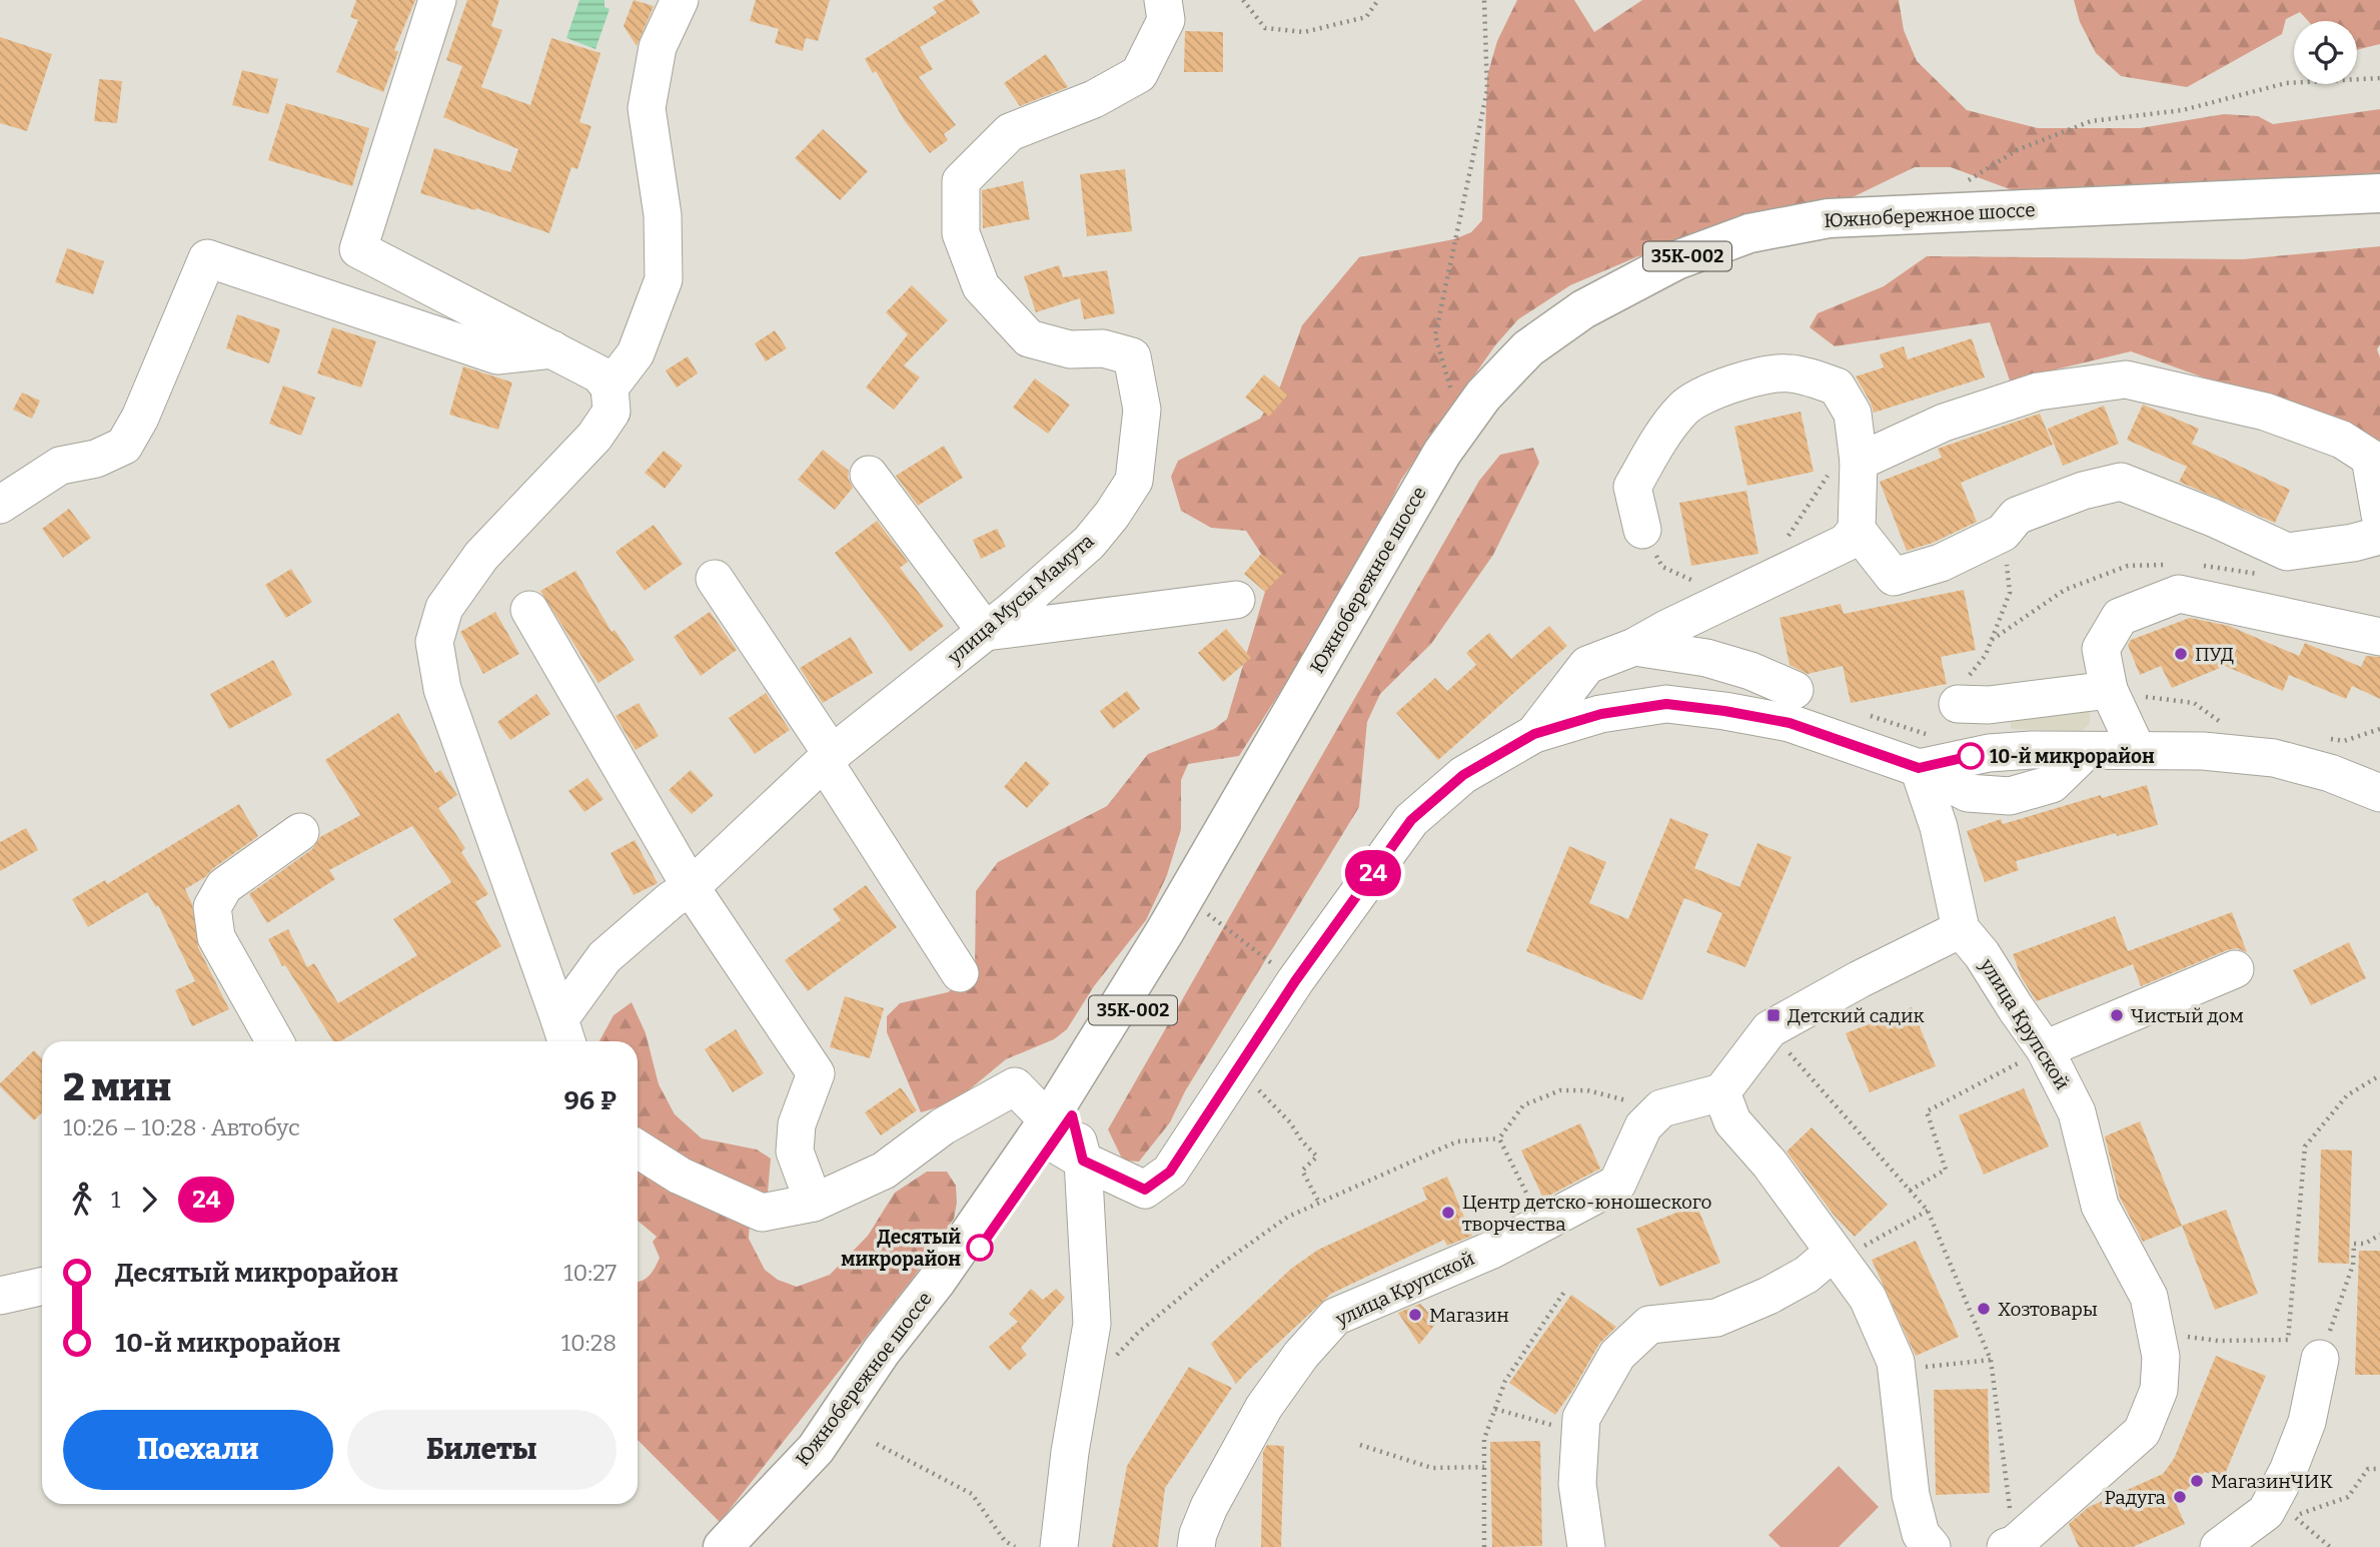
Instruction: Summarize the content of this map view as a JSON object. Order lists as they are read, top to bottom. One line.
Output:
{"streets":{"highway":["Южнобережное шоссе","35К-002"],"street":["улица Мусы Мамута","улица Крупской"]},"places":{"other":["ПУД","10-й микрорайон","Чистый дом","Центр детско-юношеского творчества","Десятый микрорайон","Хозтовары","Магазин","МагазинЧИК","Радуга"],"transit":["Детский садик"]},"lines":["bus line 24"],"page":{"on_map":"24","heading":["2 мин","10:26 – 10:28 · Автобус","96 ₽"],"legs":["1","24"],"list":[{"name":"Десятый микрорайон","value":"10:27"},{"name":"10-й микрорайон","value":"10:28"}],"buttons":["Поехали","Билеты"]}}
